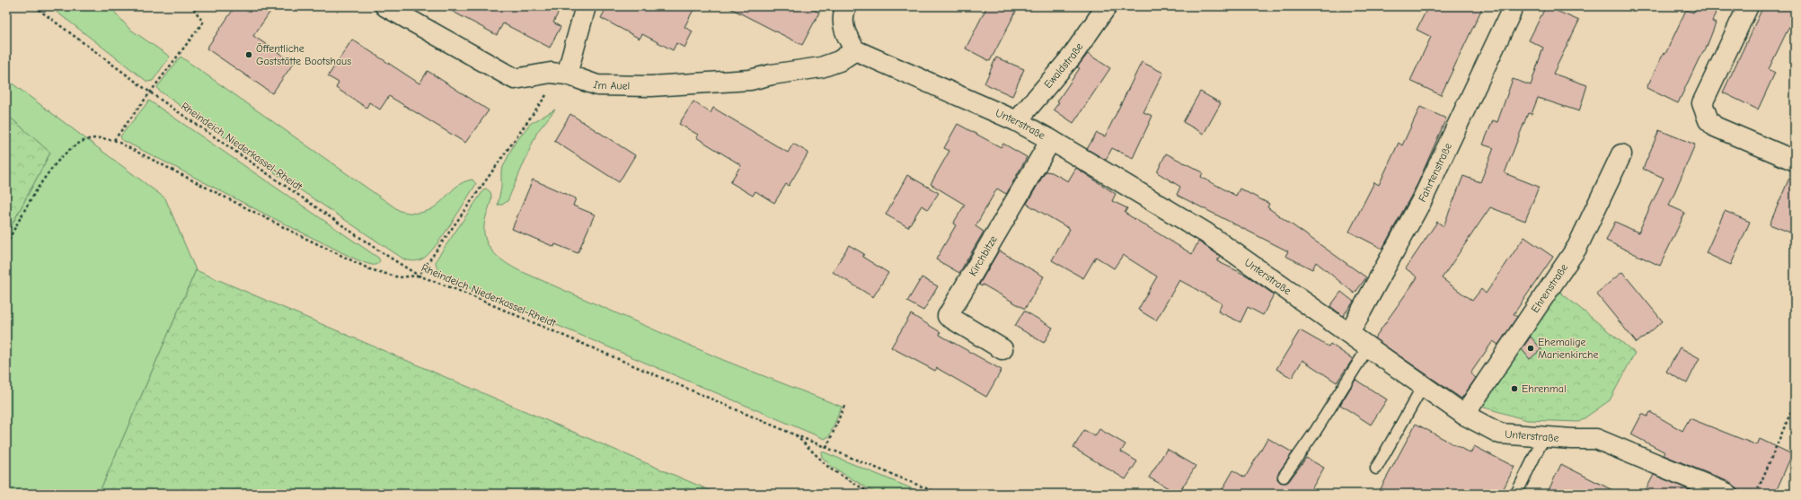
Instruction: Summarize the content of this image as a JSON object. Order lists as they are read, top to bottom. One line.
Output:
{"streets":{"street":["Ewaldstraße","Im Auel","Unterstraße","Fahrtenstraße","Kirchbitze","Ehrenstraße"],"path":["Rheindeich Niederkassel-Rheidt"]},"crossings":[["Ewaldstraße","Unterstraße"],["Im Auel","Unterstraße"],["Unterstraße","Fahrtenstraße"],["Unterstraße","Kirchbitze"],["Unterstraße","Ehrenstraße"]],"places":["Öffentliche Gaststätte Bootshaus","Ehemalige Marienkirche","Ehrenmal"]}
